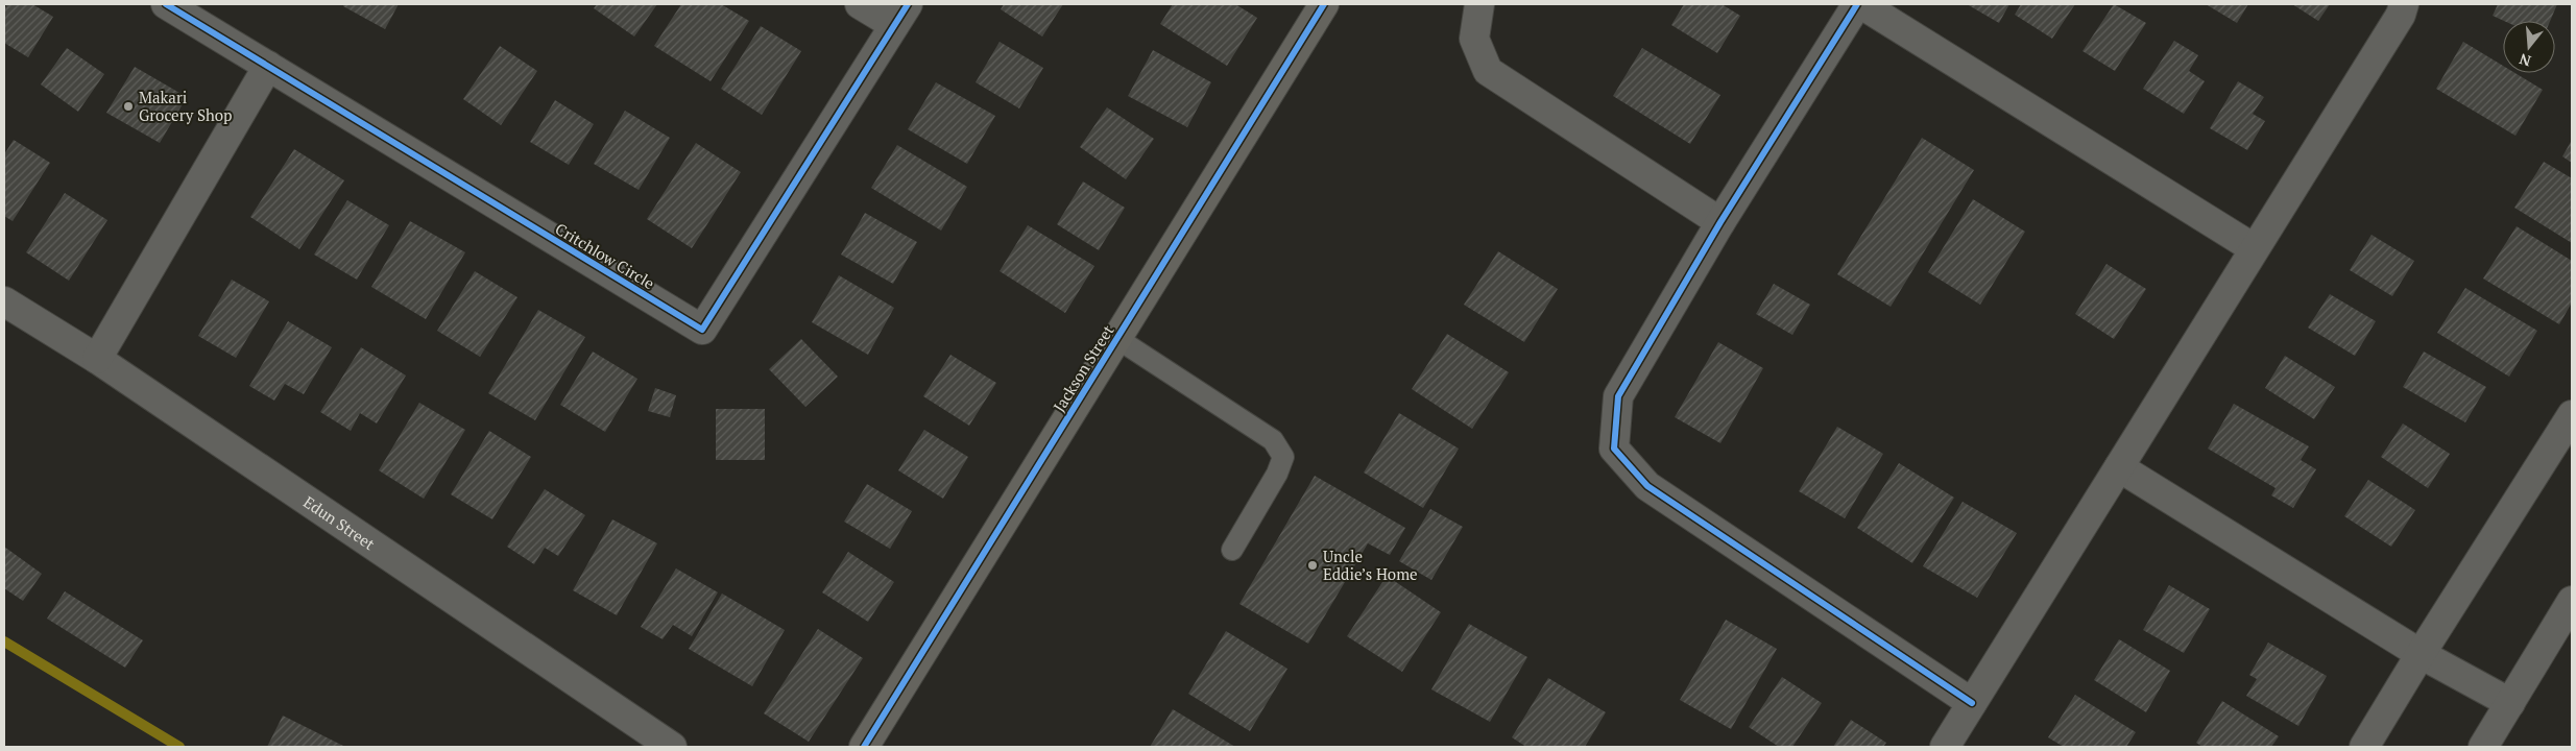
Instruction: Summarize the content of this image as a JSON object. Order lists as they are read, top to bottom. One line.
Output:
{"streets":{"street":["Critchlow Circle","Jackson Street","Edun Street"]},"places":["Makari Grocery Shop","Uncle Eddie’s Home"],"north":"bottom"}
